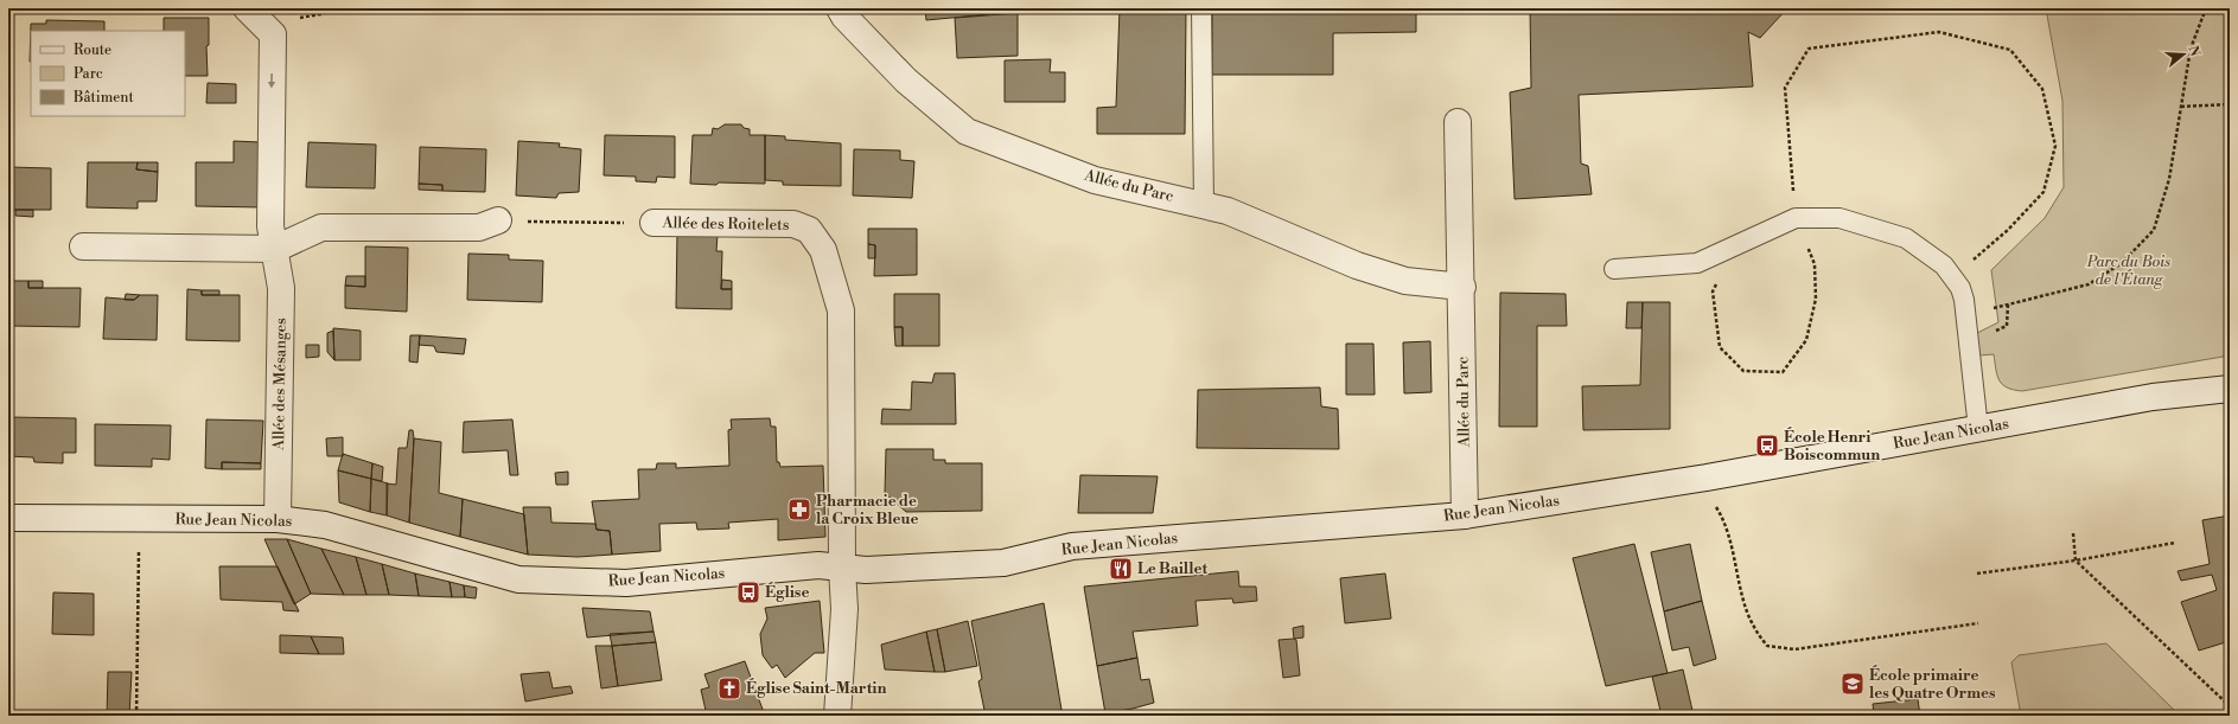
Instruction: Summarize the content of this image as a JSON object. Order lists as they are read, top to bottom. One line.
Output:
{"streets":{"street":["Allée du Parc","Allée des Roitelets","Allée des Mésanges","Rue Jean Nicolas"]},"crossings":[["Allée du Parc","Rue Jean Nicolas"],["Allée des Roitelets","Rue Jean Nicolas"],["Allée des Mésanges","Rue Jean Nicolas"]],"one_way":["Allée des Mésanges"],"parks":["Parc du Bois de l'Étang"],"places":{"bus stop":["École Henri Boiscommun","Église"],"pharmacy":["Pharmacie de la Croix Bleue"],"restaurant":["Le Baillet"],"school or university":["École primaire les Quatre Ormes"],"church":["Église Saint-Martin"]},"legend":["Route","Parc","Bâtiment"],"north":"right"}
